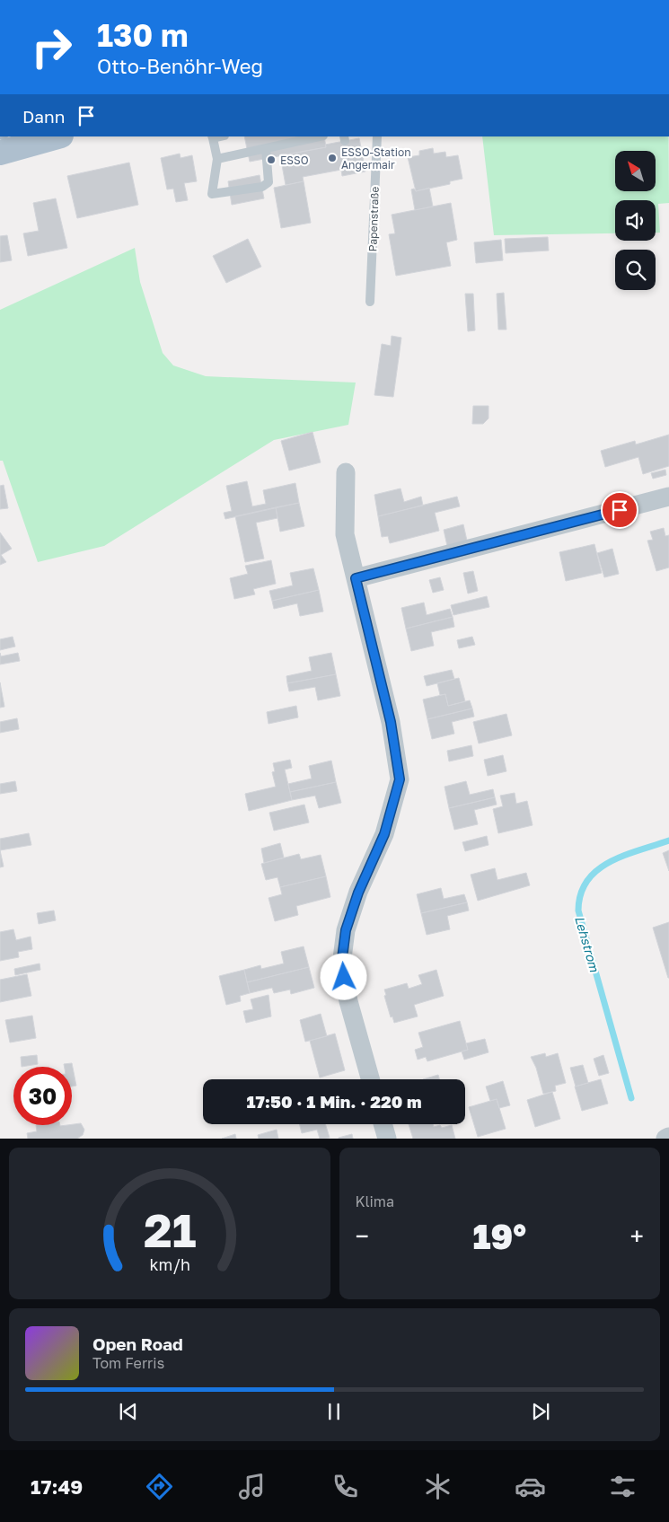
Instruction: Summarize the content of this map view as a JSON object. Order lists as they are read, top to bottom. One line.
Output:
{"streets":{"lane":["Papenstraße"]},"water":["Lehstrom"],"places":["ESSO-Station Angermair","ESSO"],"north":"top left","page":{"turn":["130 m","Otto-Benöhr-Weg"],"then":"Dann","limit":"30","trip":"17:50 · 1 Min. · 220 m","tile":"Klima","heat":["−","19°","+"],"song":["Open Road","Tom Ferris"],"tabs":"17:49","gauge":["21","km/h"]}}
